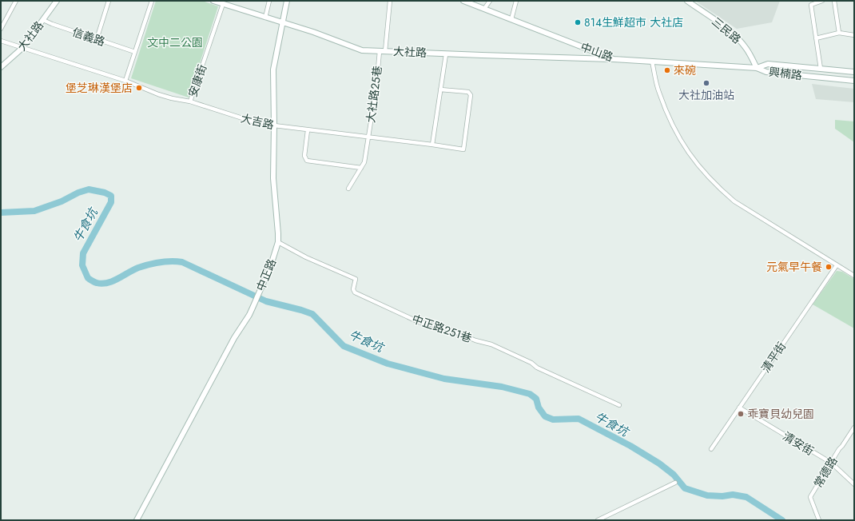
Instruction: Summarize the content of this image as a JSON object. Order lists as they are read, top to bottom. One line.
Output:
{"streets":{"street":["三民路","大社路","信義路","中山路","興楠路","安康街","大社路25巷","大吉路","中正路","中正路251巷","清平街","清安街","常德路"]},"crossings":[["三民路","中山路"],["三民路","興楠路"],["大社路","信義路"],["大社路","中山路"],["大社路","安康街"],["大社路","大社路25巷"],["大社路","大吉路"],["大社路","中正路"],["中山路","興楠路"],["安康街","大吉路"],["大社路25巷","大吉路"],["大吉路","中正路"],["中正路","中正路251巷"],["清平街","清安街"],["清安街","常德路"]],"water":["牛食坑"],"parks":["文中二公園"],"places":["814生鮮超市 大社店","來碗","大社加油站","堡芝琳漢堡店","元氣早午餐","乖寶貝幼兒園"]}
